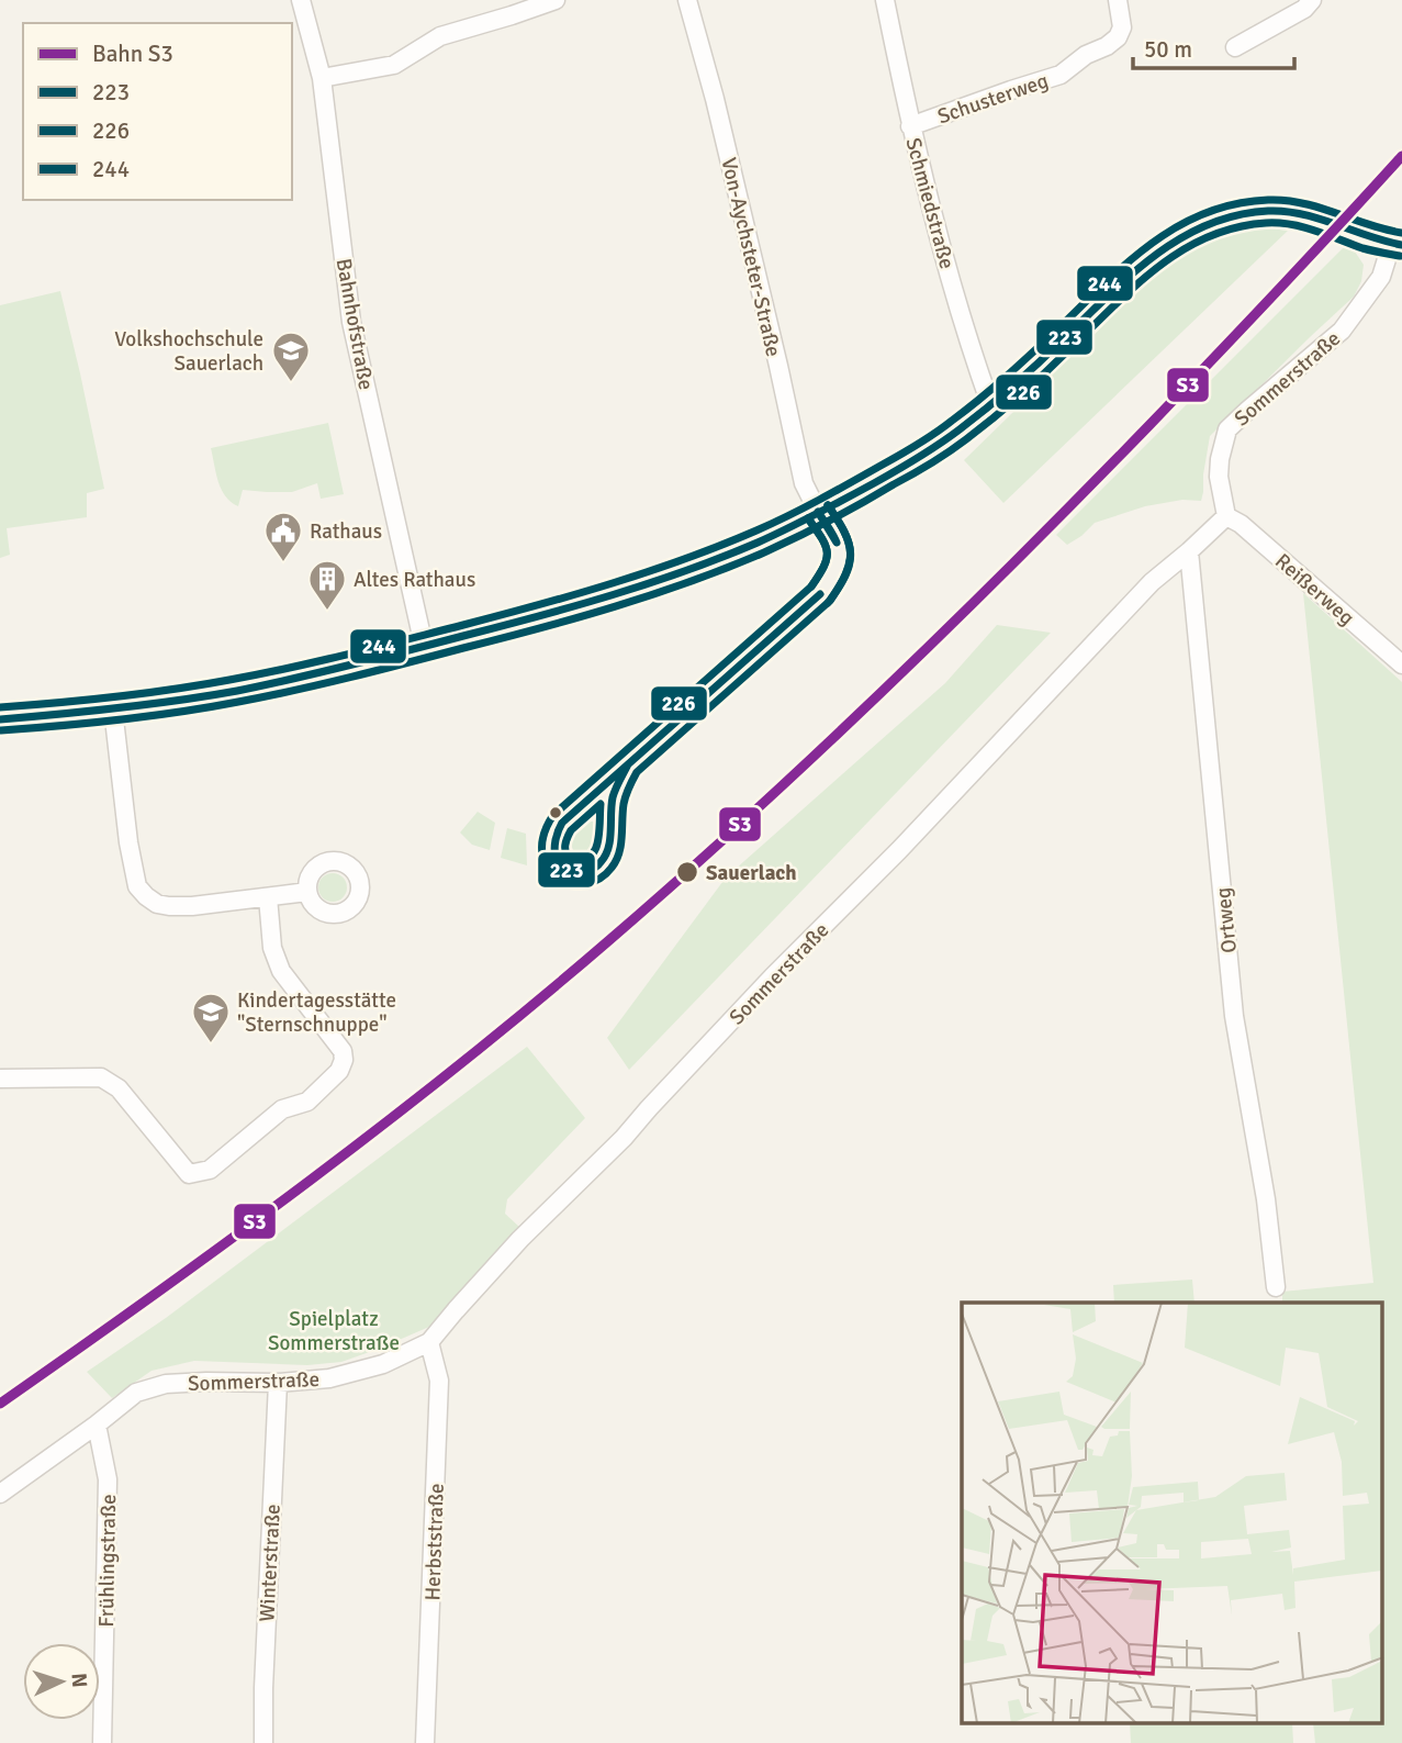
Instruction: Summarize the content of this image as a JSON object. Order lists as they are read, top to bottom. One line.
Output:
{"streets":{"street":["Schusterweg","Schmiedstraße","Von-Aychsteter-Straße","Bahnhofstraße","Sommerstraße","Reißerweg","Ortweg","Herbststraße","Frühlingstraße","Winterstraße"]},"crossings":[["Schusterweg","Schmiedstraße"],["Sommerstraße","Reißerweg"],["Sommerstraße","Ortweg"],["Sommerstraße","Herbststraße"],["Sommerstraße","Frühlingstraße"],["Sommerstraße","Winterstraße"]],"parks":["Spielplatz Sommerstraße"],"places":{"school or university":["Volkshochschule Sauerlach","Kindertagesstätte \"Sternschnuppe\""],"public building":["Rathaus"],"building":["Altes Rathaus"],"other":["Sauerlach"]},"lines":["rail line S3","transit line 244","transit line 223","transit line 226"],"legend":["Bahn S3","223","226","244"],"scale_bar":"50 m","north":"right"}
